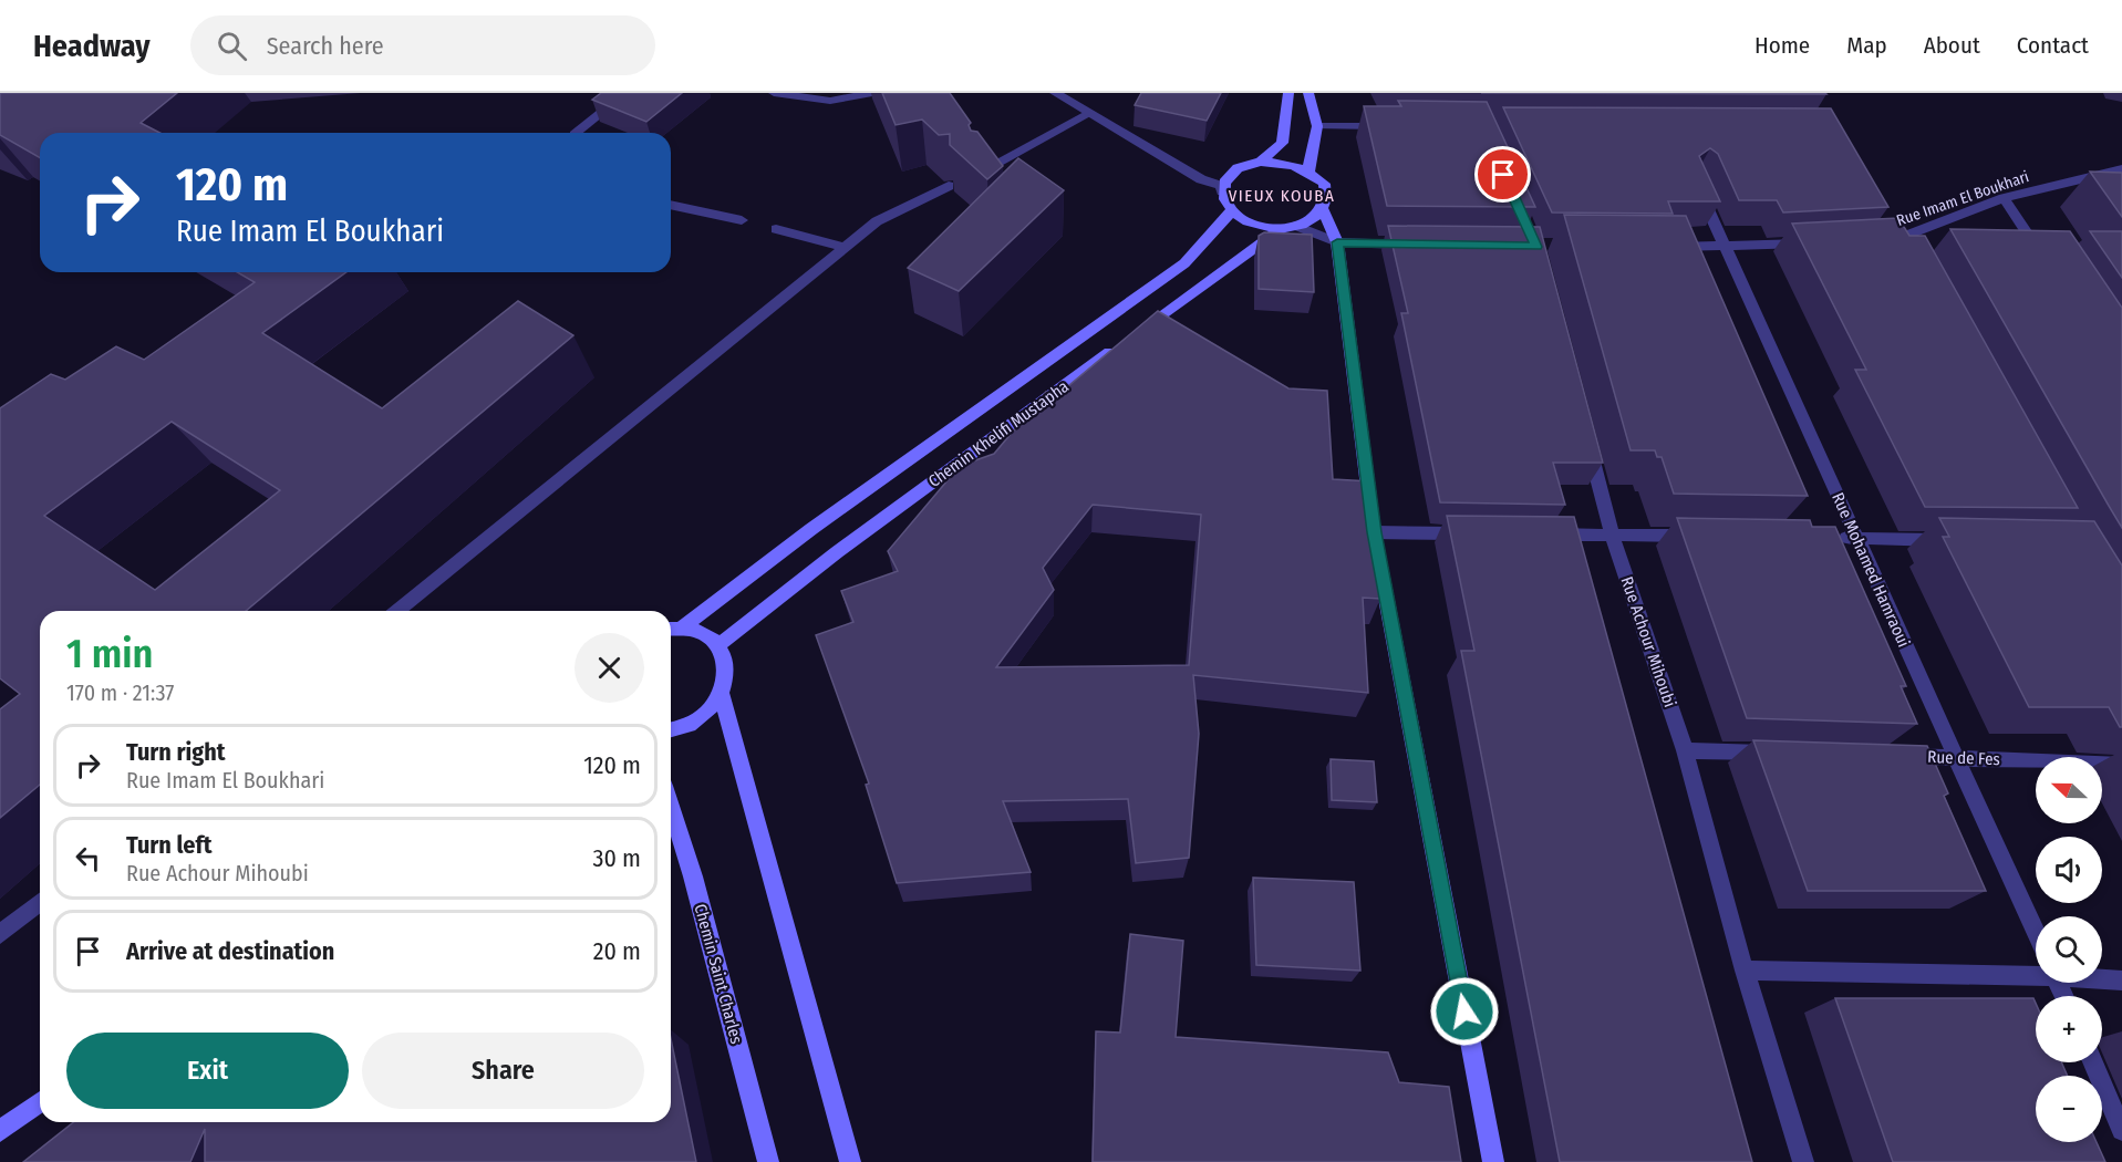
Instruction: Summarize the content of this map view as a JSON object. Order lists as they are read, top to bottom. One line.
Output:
{"streets":{"main road":["Chemin Khelifi Mustapha","Chemin Saint Charles"],"street":["Rue Imam El Boukhari","Rue Mohamed Hamraoui","Rue Achour Mihoubi","Rue de Fes"]},"crossings":[["Rue Mohamed Hamraoui","Rue de Fes"]],"districts":["VIEUX KOUBA"],"north":"left","page":{"header":"Headway","search":"Search here","nav":["Home","Map","About","Contact"],"turn":["120 m","Rue Imam El Boukhari"],"heading":["1 min","170 m · 21:37"],"list":[{"name":"Turn right","note":"Rue Imam El Boukhari","value":"120 m"},{"name":"Turn left","note":"Rue Achour Mihoubi","value":"30 m"},{"name":"Arrive at destination","value":"20 m"}],"map_buttons":["+","−"],"buttons":["Exit","Share"]}}
